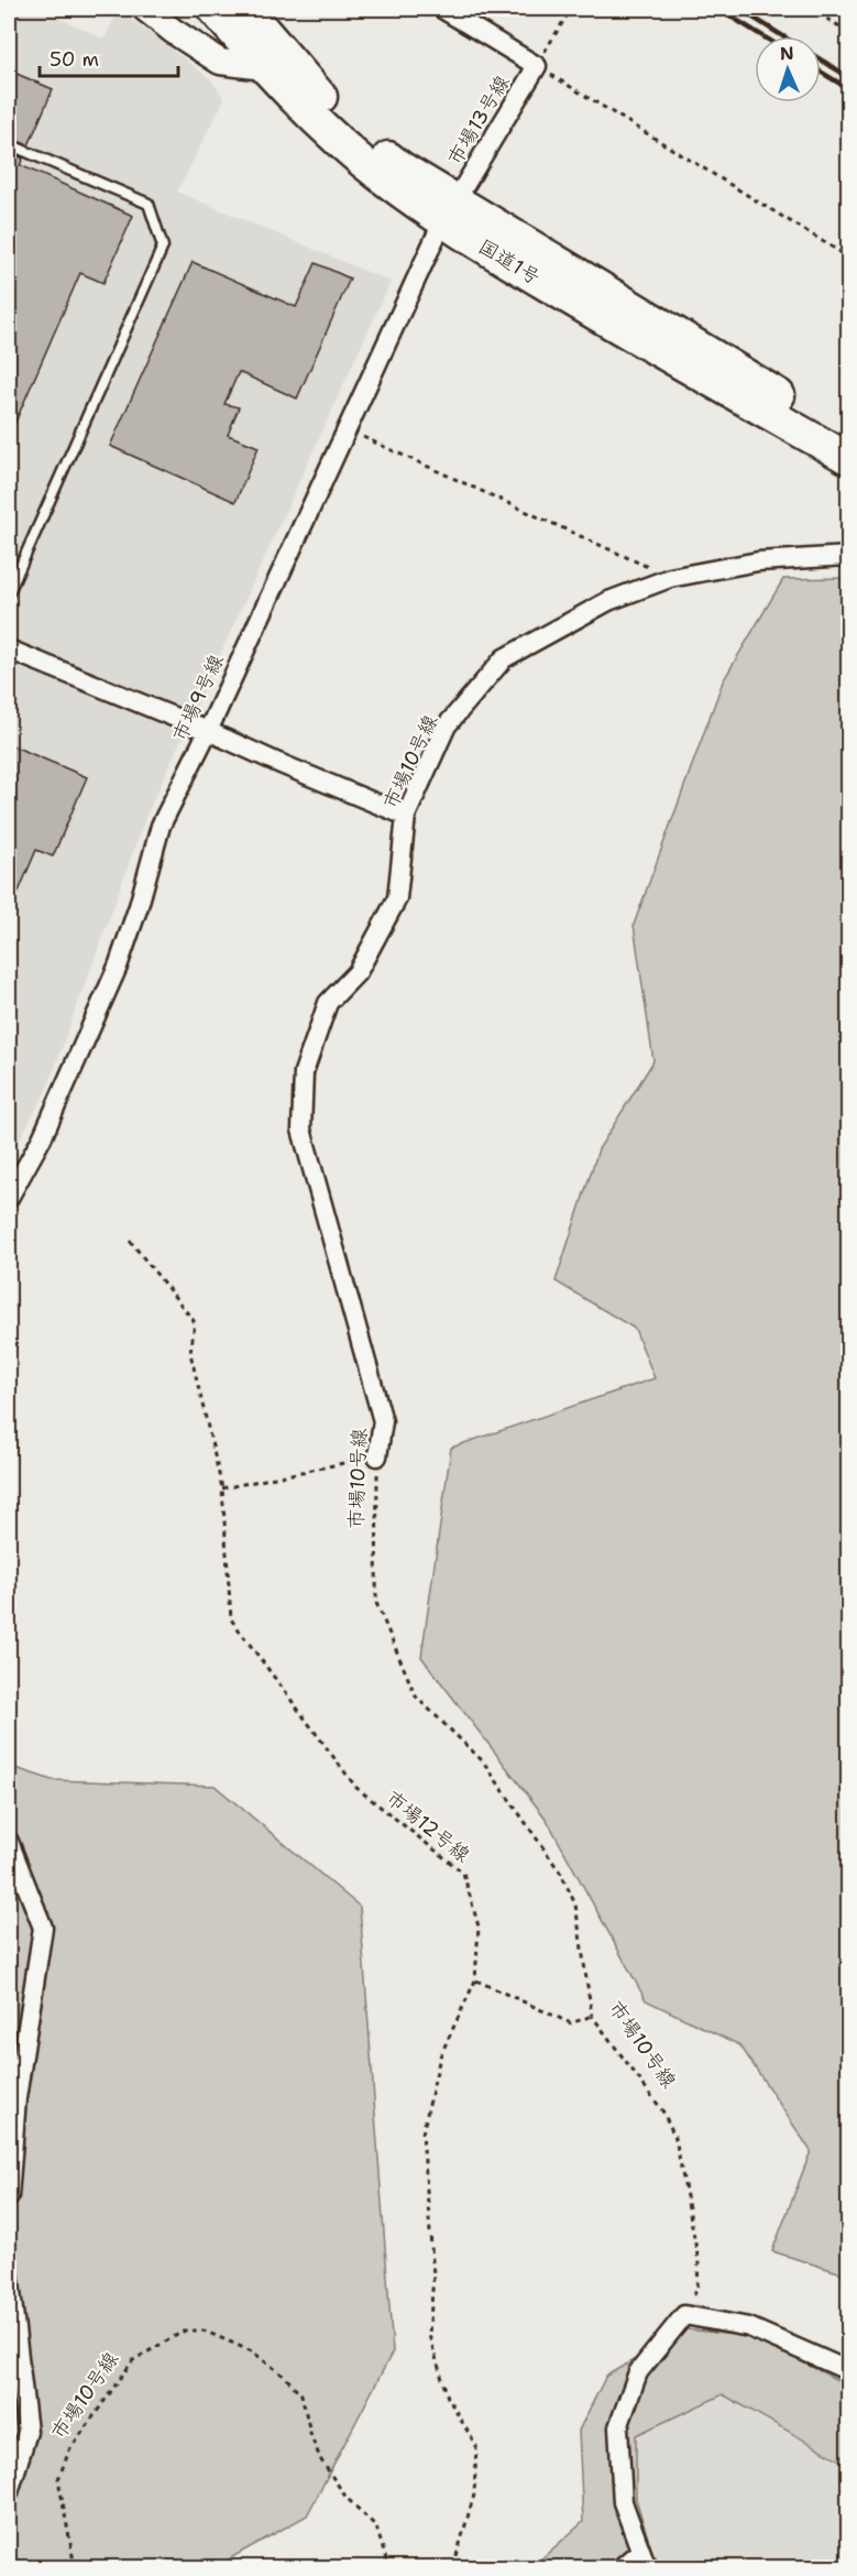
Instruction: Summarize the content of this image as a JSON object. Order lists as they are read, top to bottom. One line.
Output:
{"streets":{"highway":["国道1号"],"street":["市場13号線","市場9号線","市場10号線"],"path":["市場12号線"]},"crossings":[["市場13号線","国道1号"],["市場13号線","市場9号線"],["国道1号","市場9号線"]],"scale_bar":"50 m","north":"top"}
